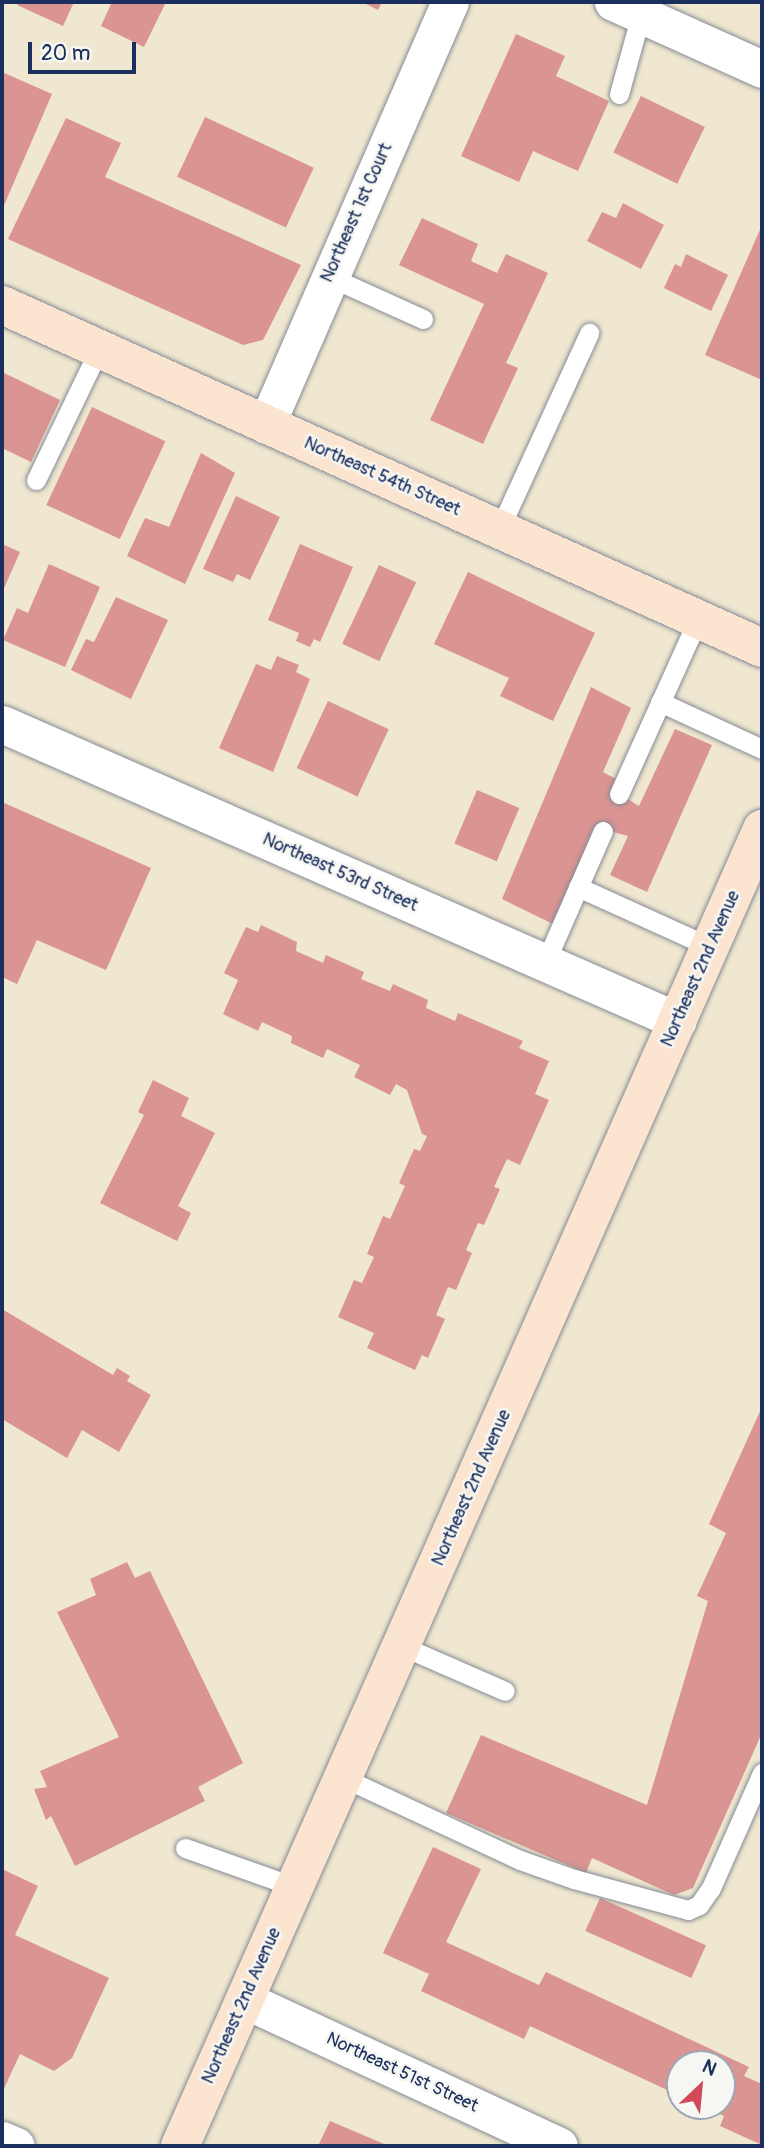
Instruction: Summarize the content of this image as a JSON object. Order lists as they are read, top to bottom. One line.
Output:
{"streets":{"main road":["Northeast 54th Street","Northeast 2nd Avenue"],"street":["Northeast 1st Court","Northeast 53rd Street","Northeast 51st Street"]},"crossings":[["Northeast 1st Court","Northeast 54th Street"],["Northeast 53rd Street","Northeast 2nd Avenue"],["Northeast 2nd Avenue","Northeast 51st Street"]],"scale_bar":"20 m","north":"top right"}
